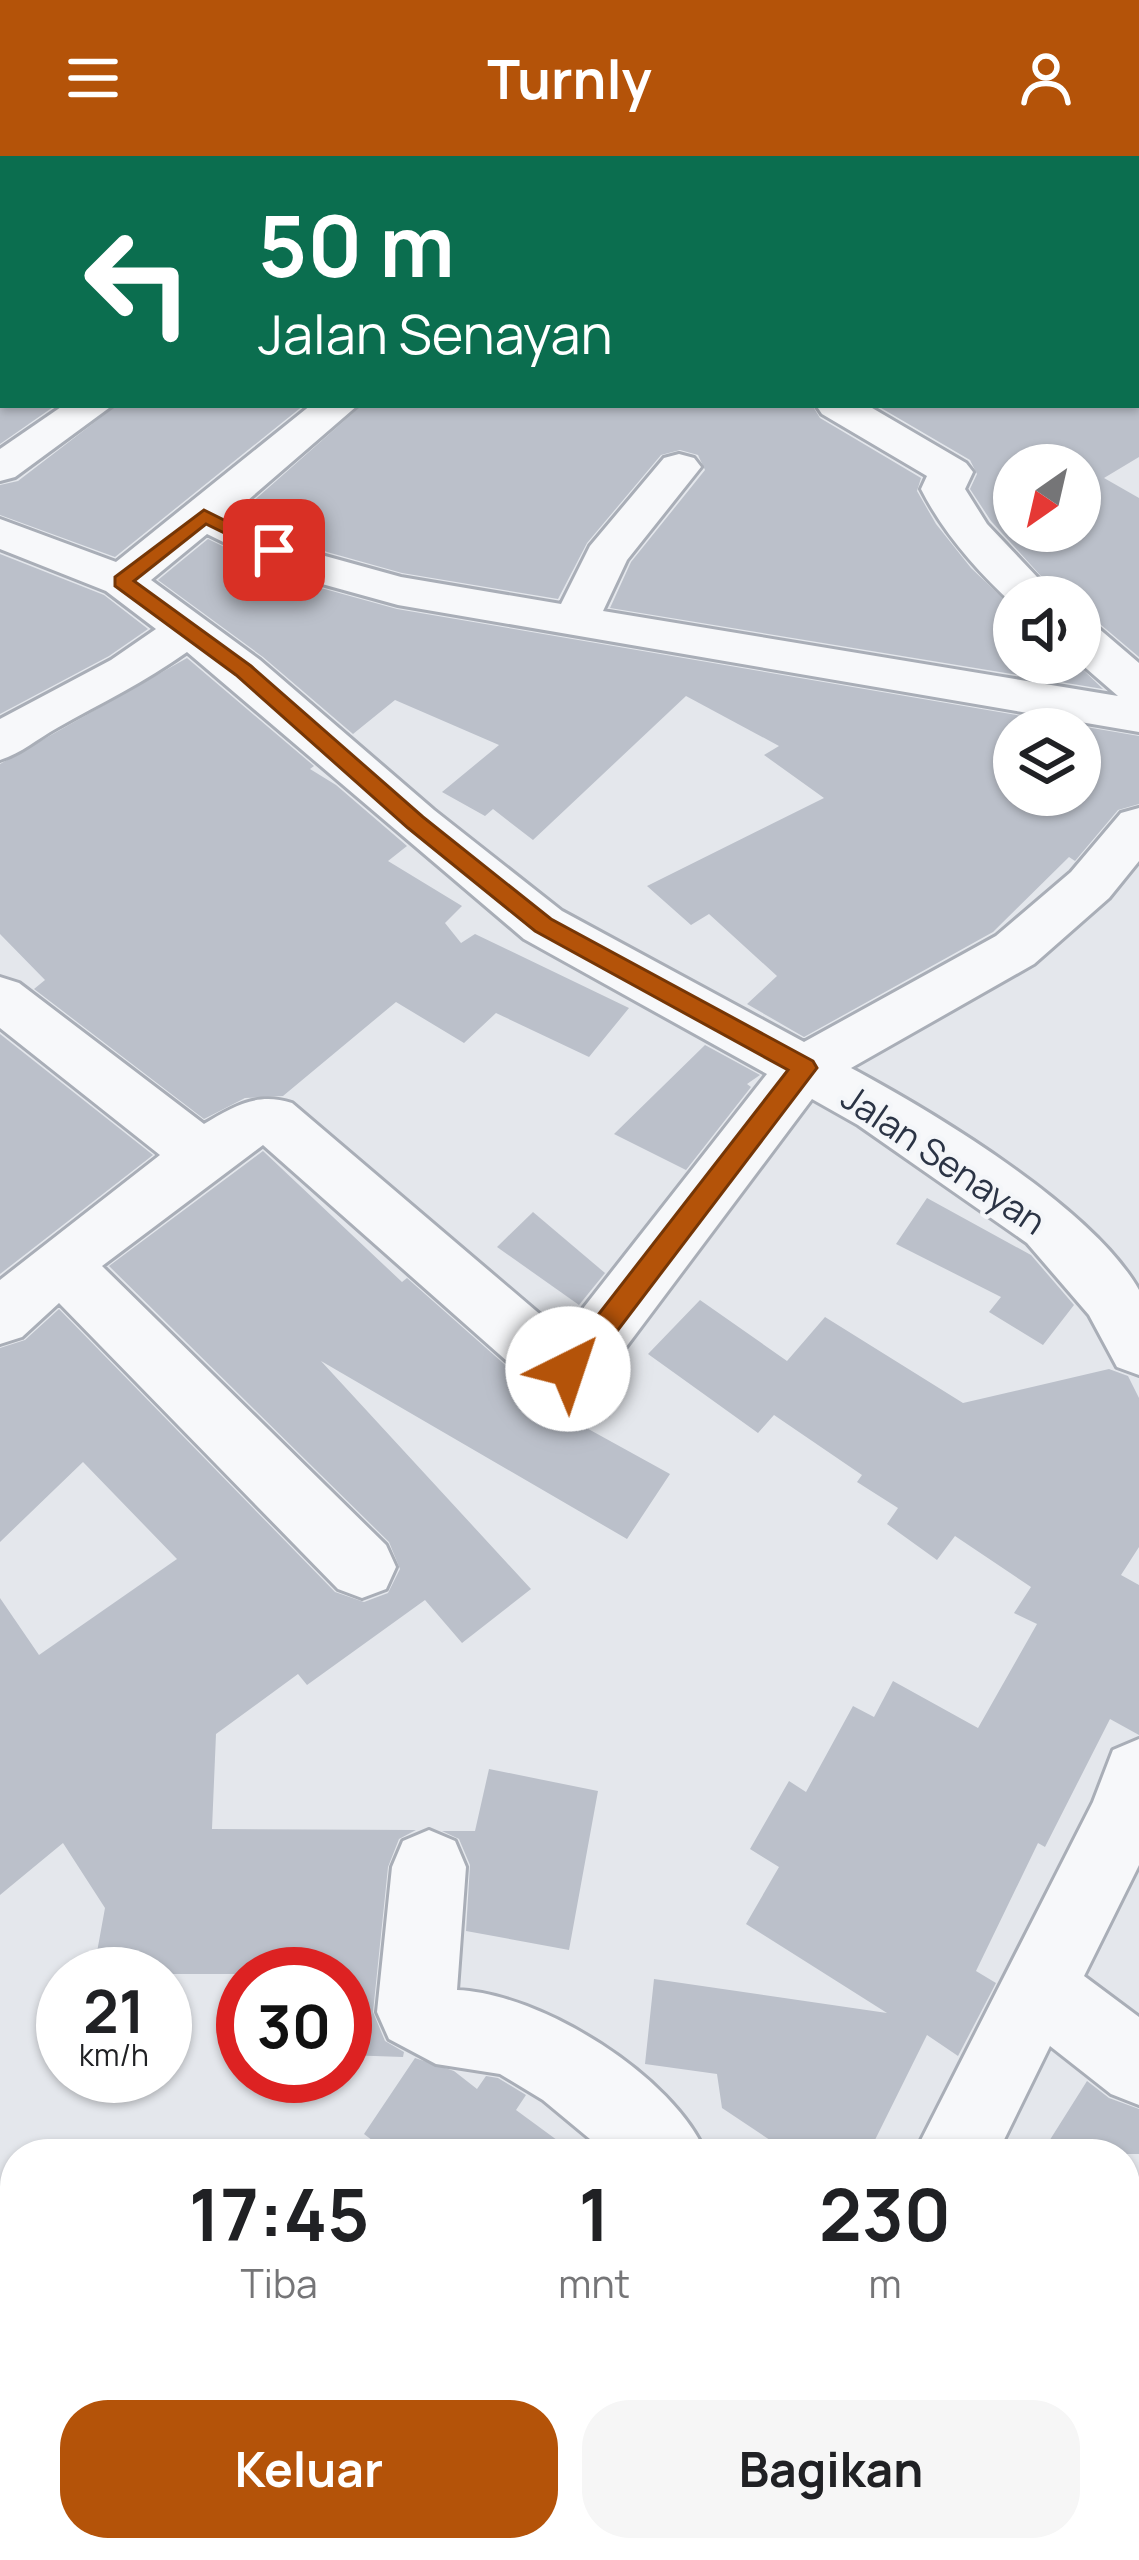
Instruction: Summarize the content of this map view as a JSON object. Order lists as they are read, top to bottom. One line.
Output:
{"streets":{"street":["Jalan Senayan"]},"north":"bottom left","page":{"header":"Turnly","turn":["50 m","Jalan Senayan"],"speed":"21 km/h","limit":"30","eta":["17:45","Tiba","1","mnt","230","m"],"buttons":["Keluar","Bagikan"]}}
